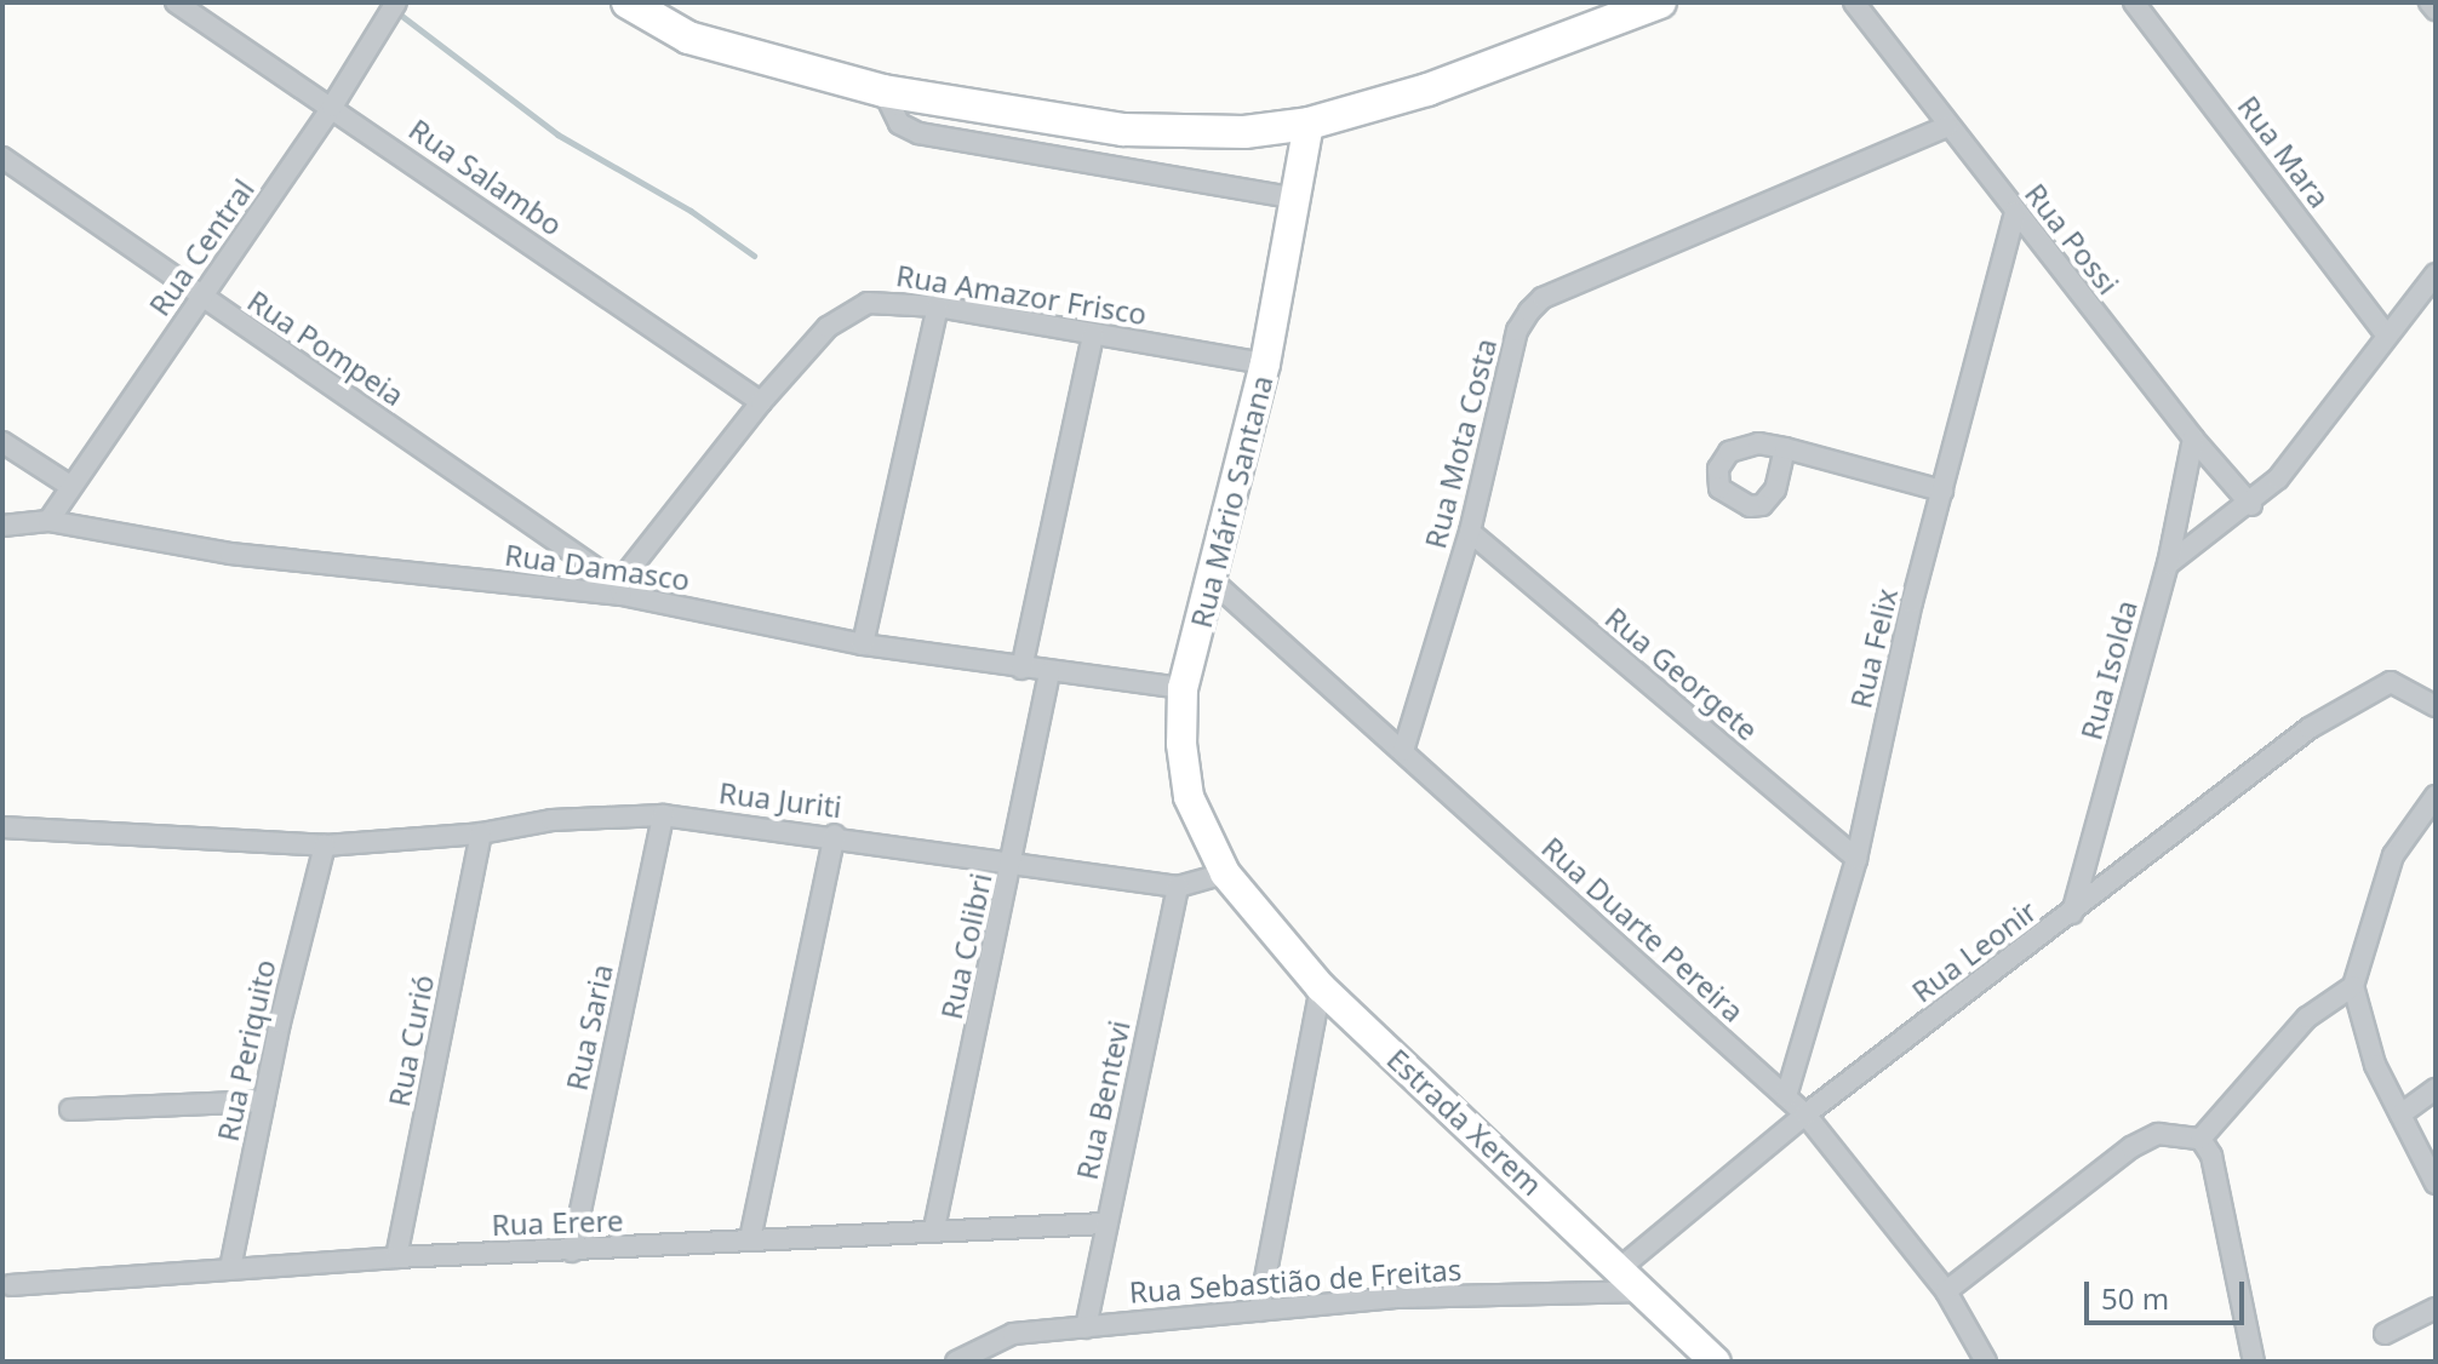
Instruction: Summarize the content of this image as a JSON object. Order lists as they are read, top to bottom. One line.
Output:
{"streets":{"street":["Rua Mara","Rua Salambo","Rua Possi","Rua Central","Rua Amazor Frisco","Rua Pompeia","Rua Mota Costa","Rua Mário Santana","Rua Damasco","Rua Felix","Rua Isolda","Rua Georgete","Rua Juriti","Rua Duarte Pereira","Rua Colibri","Rua Leonir","Rua Saria","Rua Curió","Rua Periquito","Rua Bentevi","Estrada Xerem","Rua Erere","Rua Sebastião de Freitas"]},"crossings":[["Rua Salambo","Rua Central"],["Rua Salambo","Rua Amazor Frisco"],["Rua Possi","Rua Mota Costa"],["Rua Possi","Rua Felix"],["Rua Possi","Rua Isolda"],["Rua Central","Rua Pompeia"],["Rua Central","Rua Damasco"],["Rua Amazor Frisco","Rua Pompeia"],["Rua Amazor Frisco","Rua Mário Santana"],["Rua Amazor Frisco","Rua Damasco"],["Rua Pompeia","Rua Damasco"],["Rua Mota Costa","Rua Georgete"],["Rua Mota Costa","Rua Duarte Pereira"],["Rua Mário Santana","Rua Damasco"],["Rua Mário Santana","Rua Juriti"],["Rua Mário Santana","Rua Duarte Pereira"],["Rua Mário Santana","Estrada Xerem"],["Rua Damasco","Rua Colibri"],["Rua Felix","Rua Georgete"],["Rua Felix","Rua Duarte Pereira"],["Rua Isolda","Rua Leonir"],["Rua Juriti","Rua Colibri"],["Rua Juriti","Rua Saria"],["Rua Juriti","Rua Curió"],["Rua Juriti","Rua Periquito"],["Rua Juriti","Rua Bentevi"],["Rua Juriti","Estrada Xerem"],["Rua Duarte Pereira","Rua Leonir"],["Rua Colibri","Rua Erere"],["Rua Leonir","Estrada Xerem"],["Rua Saria","Rua Erere"],["Rua Curió","Rua Erere"],["Rua Periquito","Rua Erere"],["Rua Bentevi","Rua Erere"],["Rua Bentevi","Rua Sebastião de Freitas"],["Estrada Xerem","Rua Sebastião de Freitas"]],"scale_bar":"50 m"}
